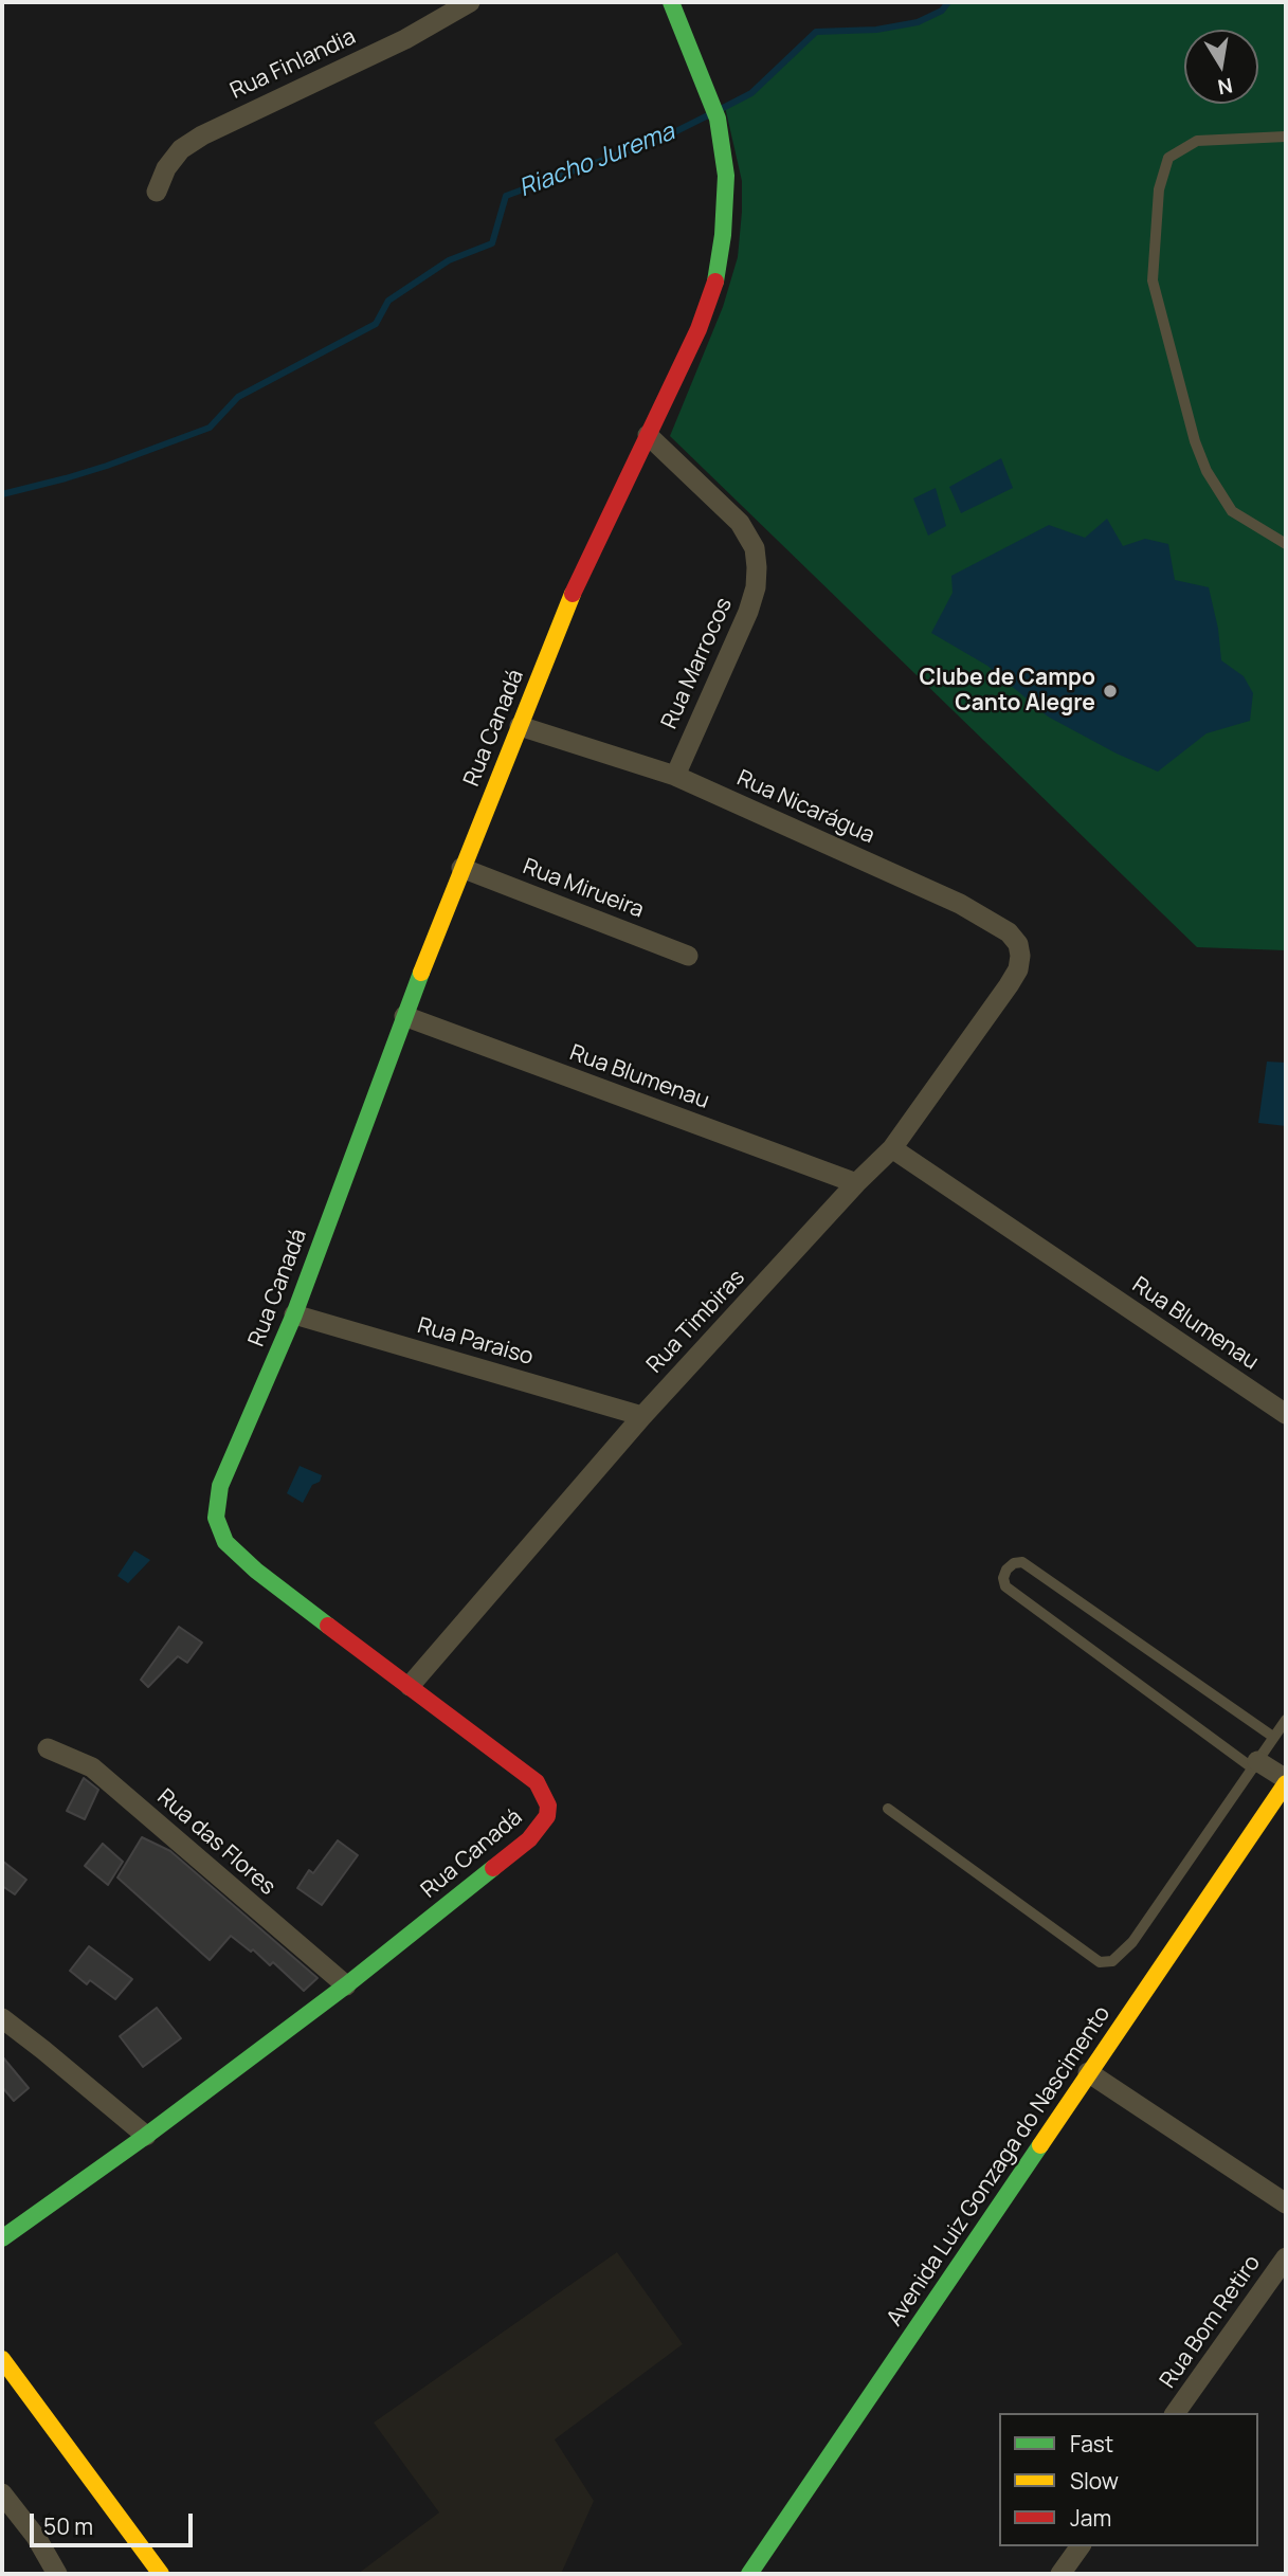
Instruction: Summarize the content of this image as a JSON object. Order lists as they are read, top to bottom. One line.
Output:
{"streets":{"street":["Rua Finlandia","Rua Marrocos","Rua Canadá","Rua Nicarágua","Rua Mirueira","Rua Blumenau","Rua Timbiras","Rua Paraiso","Rua das Flores","Avenida Luiz Gonzaga do Nascimento","Rua Bom Retiro"]},"crossings":[["Rua Marrocos","Rua Canadá"],["Rua Marrocos","Rua Nicarágua"],["Rua Canadá","Rua Nicarágua"],["Rua Canadá","Rua Mirueira"],["Rua Canadá","Rua Blumenau"],["Rua Canadá","Rua Timbiras"],["Rua Canadá","Rua Paraiso"],["Rua Canadá","Rua das Flores"],["Rua Nicarágua","Rua Timbiras"],["Rua Blumenau","Rua Timbiras"],["Rua Timbiras","Rua Paraiso"]],"water":["Riacho Jurema"],"places":["Clube de Campo Canto Alegre"],"legend":["Fast","Slow","Jam"],"scale_bar":"50 m","north":"bottom"}
